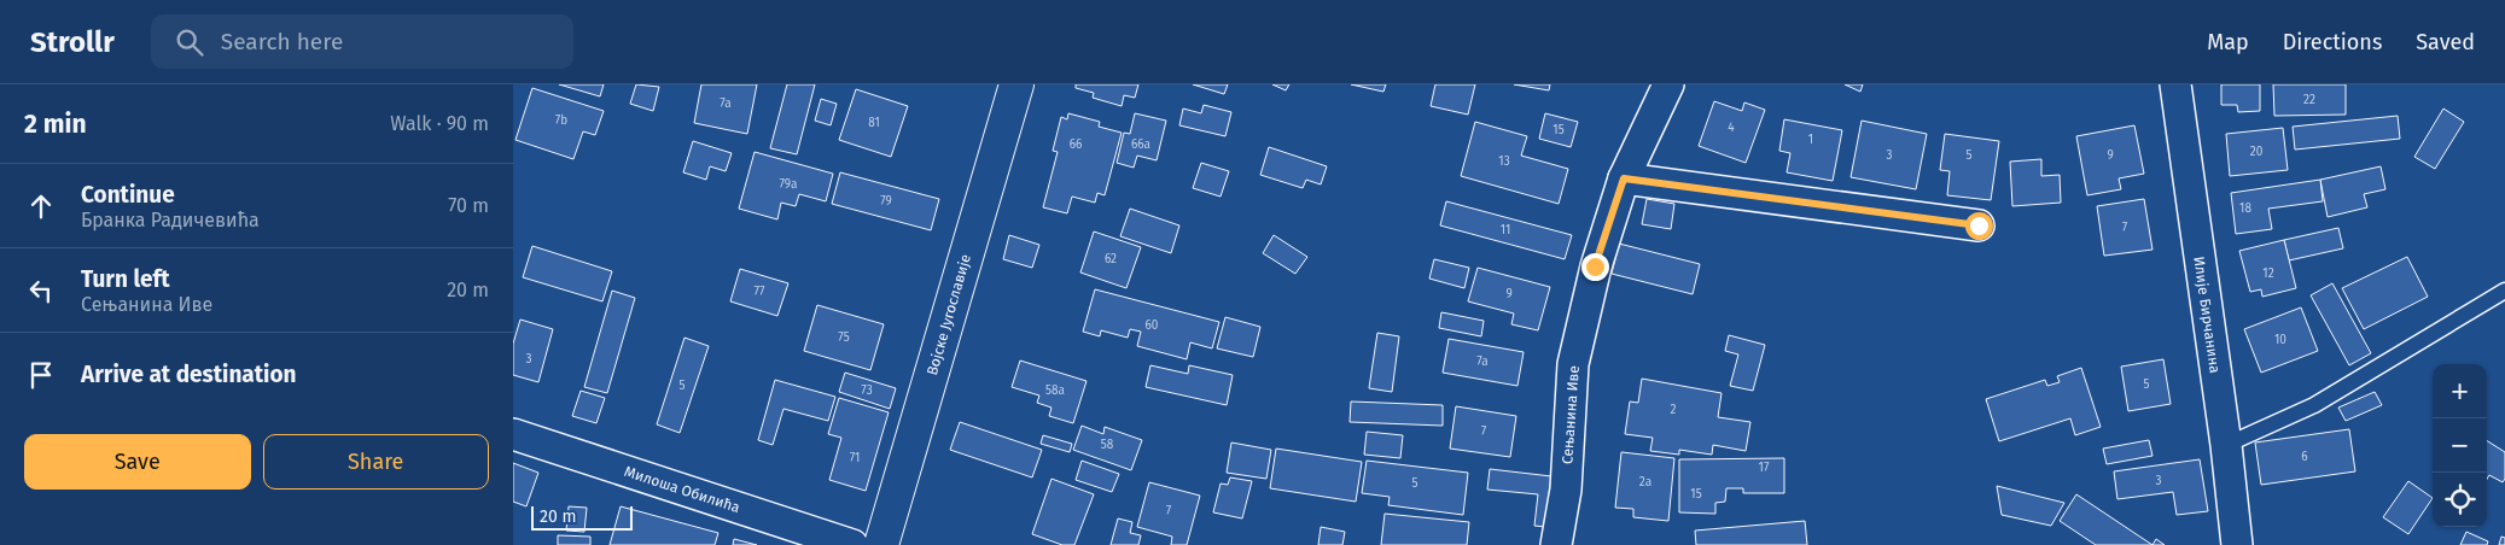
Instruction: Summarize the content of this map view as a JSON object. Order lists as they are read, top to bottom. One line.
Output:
{"streets":{"main road":["Војске Југославије"],"street":["Илије Бирчанина","Сењанина Иве","Милоша Обилића"]},"house_numbers":["22","7a","7b","81","4","15","1","66","66a","20","3","5","9","13","79a","79","18","7","11","62","12","77","9","60","75","10","3","7a","5","5","73","58a","2","7","58","6","71","17","3","2a","5","15","7"],"scale_bar":"20 m","page":{"header":"Strollr","search":"Search here","nav":["Map","Directions","Saved"],"heading":["2 min","Walk · 90 m"],"list":[["Continue","Бранка Радичевића","70 m"],["Turn left","Сењанина Иве","20 m"],"Arrive at destination"],"map_buttons":["+","−"],"buttons":["Save","Share"],"scale":"20 m"}}
